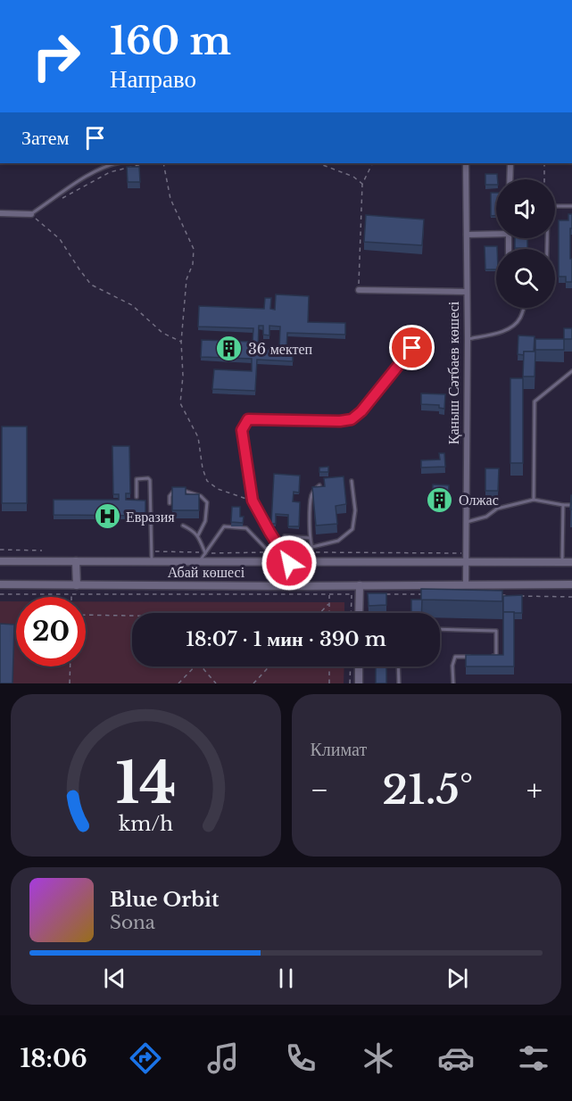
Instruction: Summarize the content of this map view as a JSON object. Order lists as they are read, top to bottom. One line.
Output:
{"streets":{"main road":["Абай көшесі"],"street":["Қаныш Сәтбаев көшесі"]},"crossings":[["Қаныш Сәтбаев көшесі","Абай көшесі"]],"places":{"building":["36 мектеп","Олжас"],"hospital":["Евразия"]},"page":{"turn":["160 m","Направо"],"then":"Затем","limit":"20","trip":"18:07 · 1 мин · 390 m","tile":"Климат","heat":["−","21.5°","+"],"song":["Blue Orbit","Sona"],"tabs":"18:06","gauge":["14","km/h"]}}
